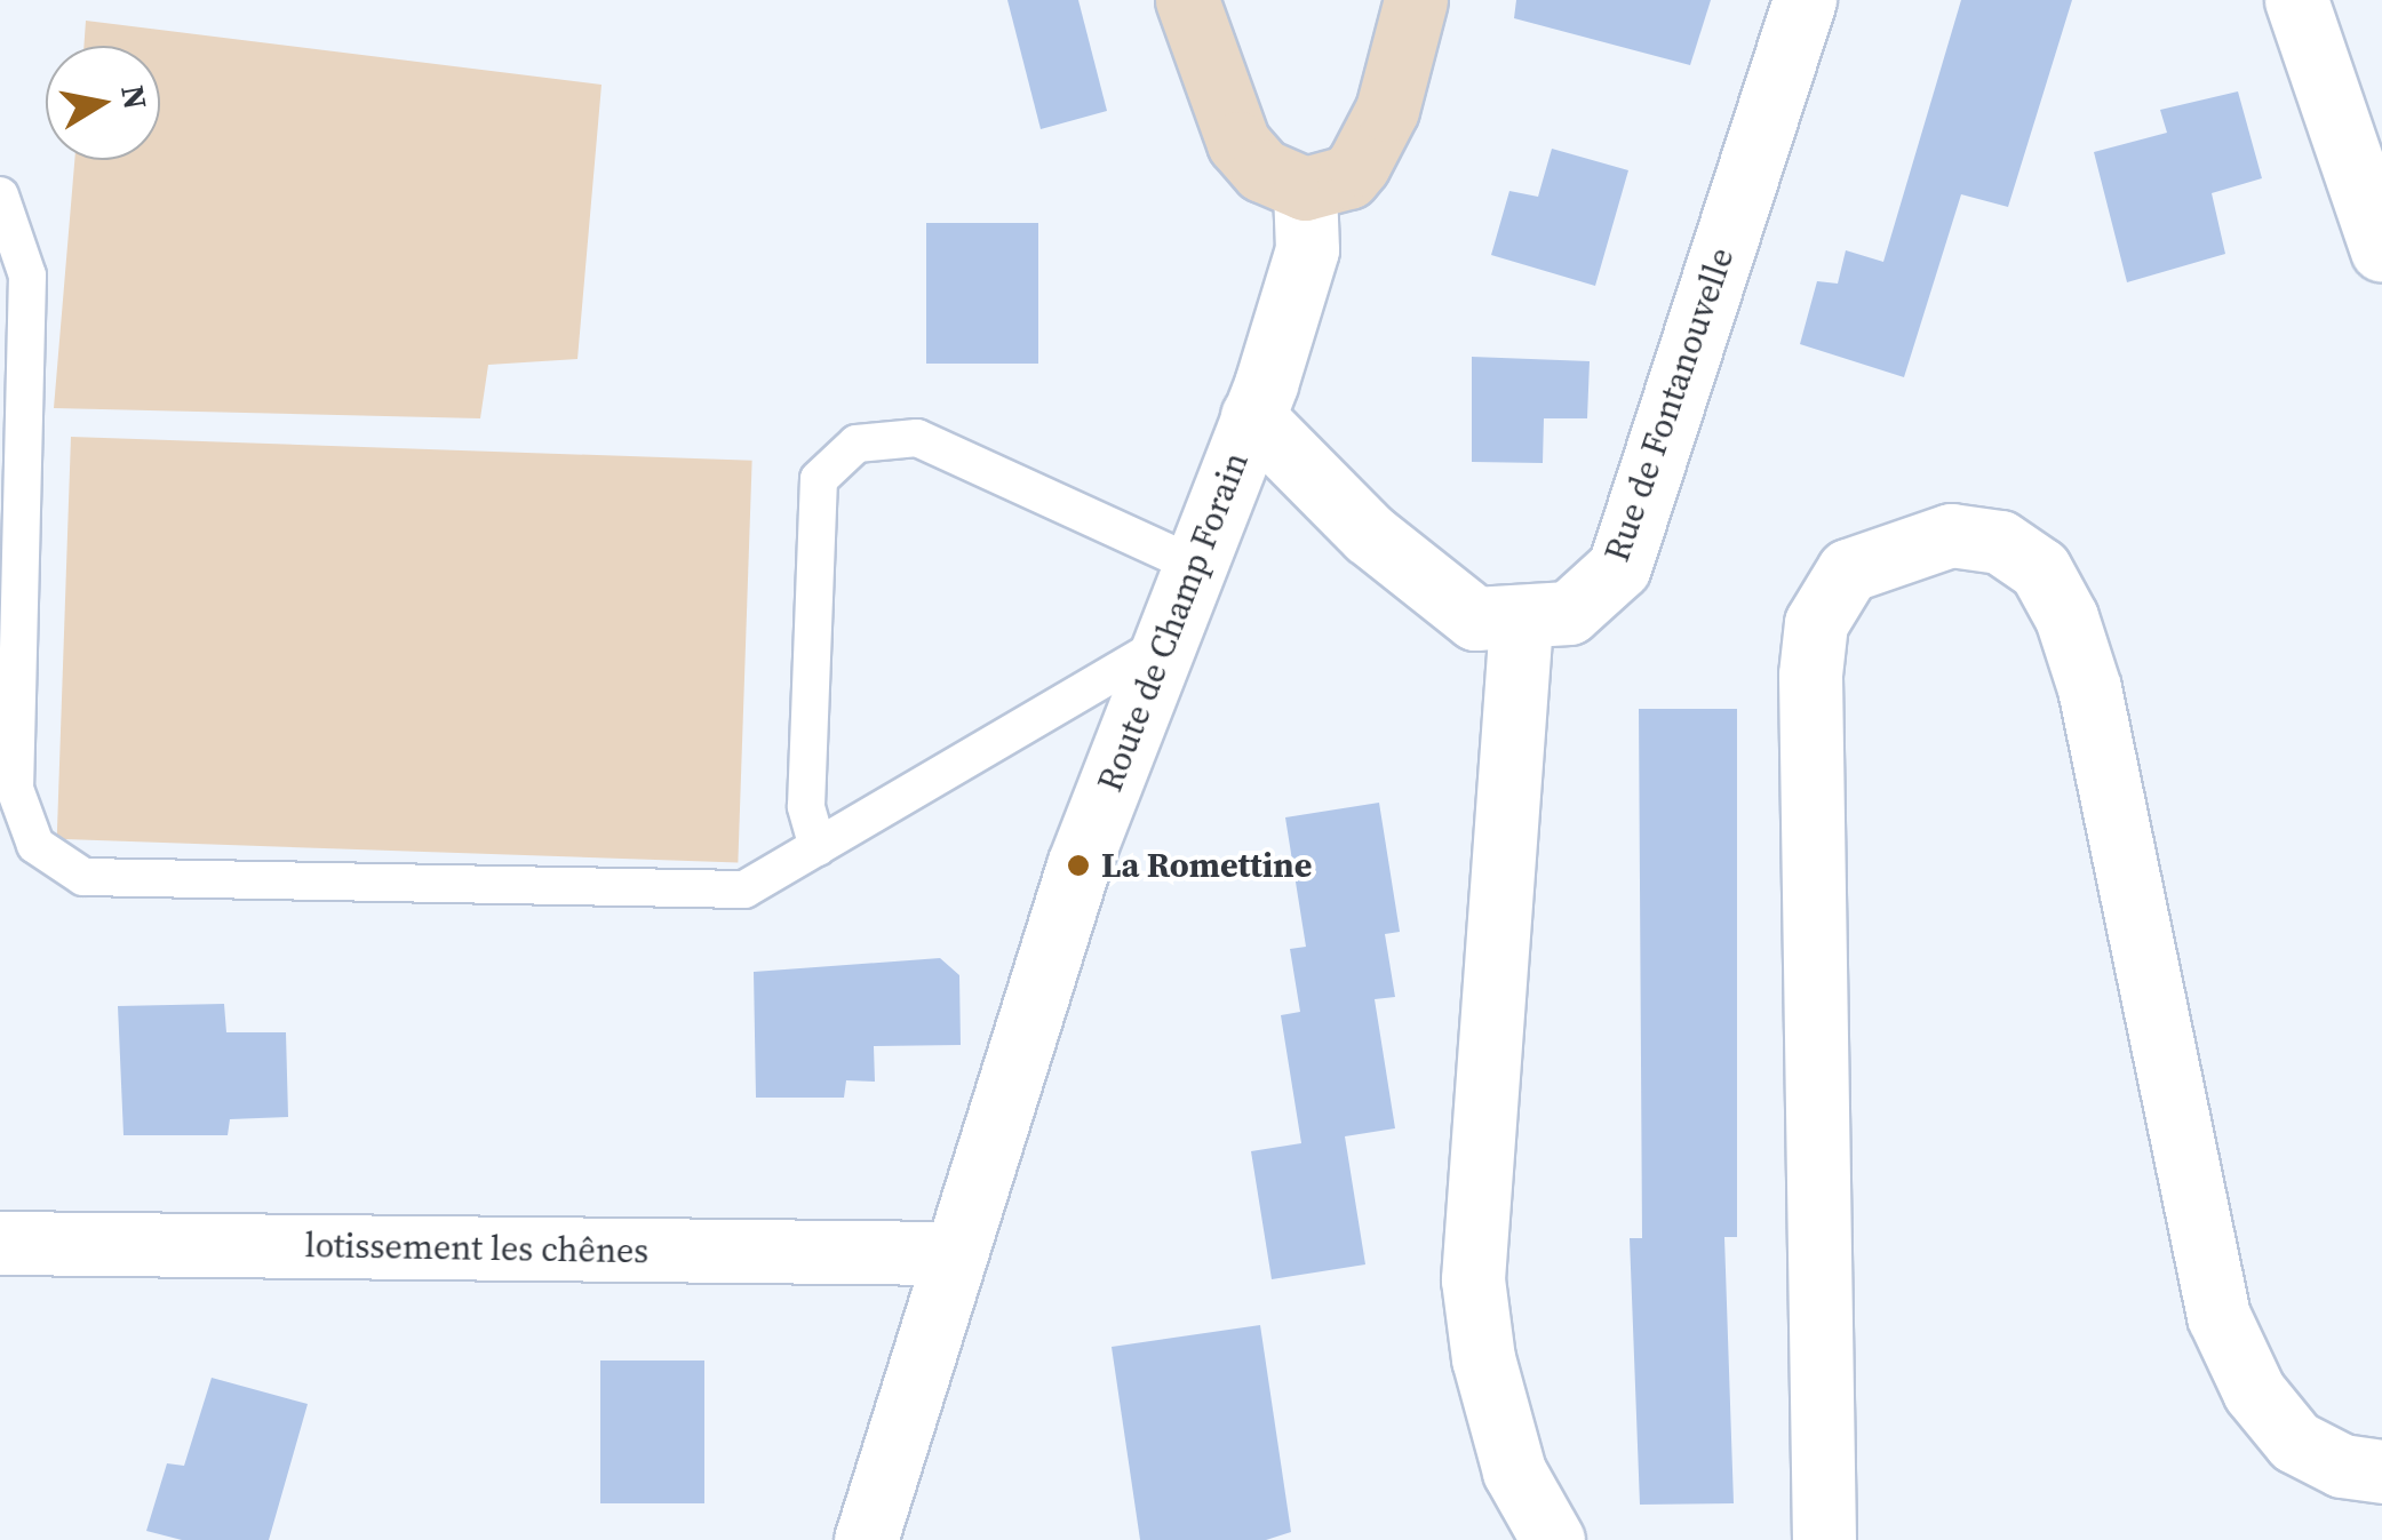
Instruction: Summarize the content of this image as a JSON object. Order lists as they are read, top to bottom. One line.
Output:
{"streets":{"street":["Rue de Fontanouvelle","Route de Champ Forain","lotissement les chênes"]},"crossings":[["Rue de Fontanouvelle","Route de Champ Forain"],["Route de Champ Forain","lotissement les chênes"]],"places":["La Romettine"],"north":"right"}
